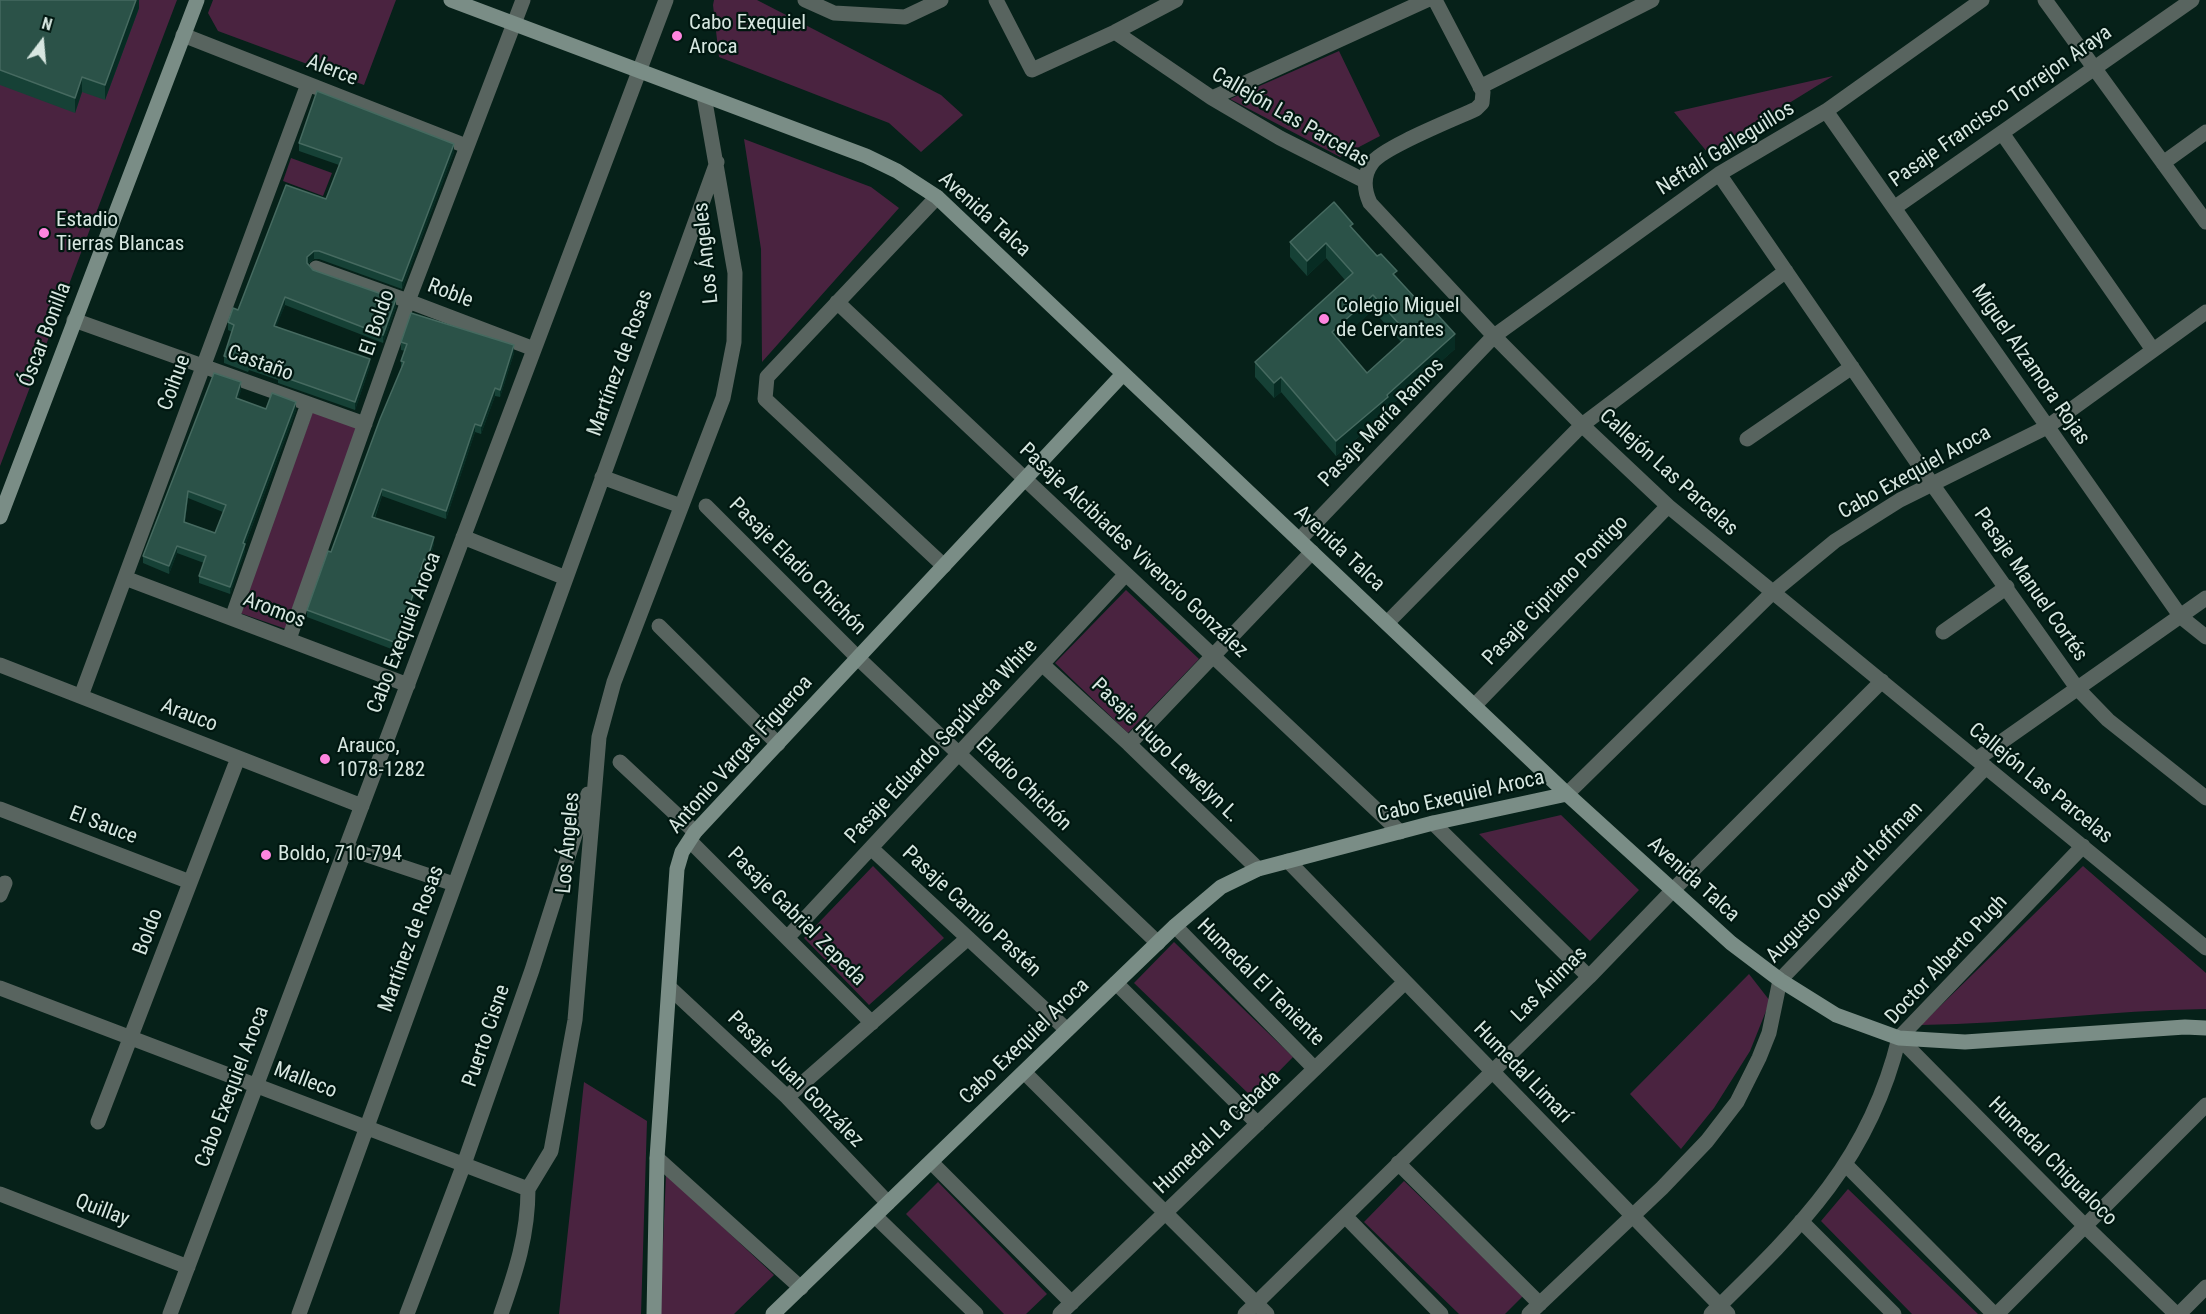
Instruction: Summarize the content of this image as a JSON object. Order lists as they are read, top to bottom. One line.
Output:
{"streets":{"street":["Alerce","Pasaje Francisco Torrejon Araya","Callejón Las Parcelas","Neftalí Galleguillos","Avenida Talca","Los Ángeles","Roble","El Boldo","Óscar Bonilla","Martínez de Rosas","Castaño","Miguel Alzamora Rojas","Coihue","Pasaje María Ramos","Cabo Exequiel Aroca","Pasaje Alcibiades Vivencio González","Pasaje Eladio Chichón","Pasaje Manuel Cortés","Pasaje Cipriano Pontigo","Aromos","Arauco","Pasaje Eduardo Sepúlveda White","Pasaje Hugo Lewelyn L.","Antonio Vargas Figueroa","Eladio Chichón","El Sauce","Augusto Ouward Hoffman","Pasaje Camilo Pastén","Pasaje Gabriel Zepeda","Boldo","Doctor Alberto Pugh","Humedal El Teniente","Las Ánimas","Puerto Cisne","Humedal Limarí","Pasaje Juan González","Malleco","Humedal La Cebada","Humedal Chigualoco","Quillay"]},"crossings":[["Alerce","El Boldo"],["Alerce","Óscar Bonilla"],["Alerce","Coihue"],["Pasaje Francisco Torrejon Araya","Miguel Alzamora Rojas"],["Callejón Las Parcelas","Neftalí Galleguillos"],["Callejón Las Parcelas","Pasaje María Ramos"],["Callejón Las Parcelas","Cabo Exequiel Aroca"],["Callejón Las Parcelas","Pasaje Cipriano Pontigo"],["Callejón Las Parcelas","Augusto Ouward Hoffman"],["Callejón Las Parcelas","Doctor Alberto Pugh"],["Callejón Las Parcelas","Las Ánimas"],["Neftalí Galleguillos","Miguel Alzamora Rojas"],["Neftalí Galleguillos","Pasaje María Ramos"],["Neftalí Galleguillos","Pasaje Manuel Cortés"],["Avenida Talca","Los Ángeles"],["Avenida Talca","El Boldo"],["Avenida Talca","Pasaje María Ramos"],["Avenida Talca","Cabo Exequiel Aroca"],["Avenida Talca","Pasaje Cipriano Pontigo"],["Avenida Talca","Antonio Vargas Figueroa"],["Avenida Talca","Augusto Ouward Hoffman"],["Avenida Talca","Doctor Alberto Pugh"],["Avenida Talca","Las Ánimas"],["Avenida Talca","Humedal Chigualoco"],["Los Ángeles","Martínez de Rosas"],["Los Ángeles","Puerto Cisne"],["Los Ángeles","Malleco"],["Roble","El Boldo"],["Roble","Cabo Exequiel Aroca"],["El Boldo","Castaño"],["El Boldo","Aromos"],["Óscar Bonilla","Castaño"],["Martínez de Rosas","Malleco"],["Castaño","Coihue"],["Miguel Alzamora Rojas","Cabo Exequiel Aroca"],["Miguel Alzamora Rojas","Augusto Ouward Hoffman"],["Coihue","Aromos"],["Coihue","Arauco"],["Cabo Exequiel Aroca","Pasaje Alcibiades Vivencio González"],["Cabo Exequiel Aroca","Pasaje Manuel Cortés"],["Cabo Exequiel Aroca","Aromos"],["Cabo Exequiel Aroca","Arauco"],["Cabo Exequiel Aroca","Pasaje Hugo Lewelyn L."],["Cabo Exequiel Aroca","Eladio Chichón"],["Cabo Exequiel Aroca","Pasaje Camilo Pastén"],["Cabo Exequiel Aroca","Humedal El Teniente"],["Cabo Exequiel Aroca","Humedal Limarí"],["Cabo Exequiel Aroca","Pasaje Juan González"],["Cabo Exequiel Aroca","Malleco"],["Cabo Exequiel Aroca","Quillay"],["Pasaje Alcibiades Vivencio González","Pasaje Eduardo Sepúlveda White"],["Pasaje Alcibiades Vivencio González","Antonio Vargas Figueroa"],["Pasaje Eladio Chichón","Antonio Vargas Figueroa"],["Pasaje Eladio Chichón","Eladio Chichón"],["Pasaje Manuel Cortés","Augusto Ouward Hoffman"],["Arauco","Boldo"],["Pasaje Eduardo Sepúlveda White","Pasaje Hugo Lewelyn L."],["Pasaje Eduardo Sepúlveda White","Eladio Chichón"],["Pasaje Eduardo Sepúlveda White","Pasaje Camilo Pastén"],["Pasaje Eduardo Sepúlveda White","Pasaje Gabriel Zepeda"],["Antonio Vargas Figueroa","Eladio Chichón"],["Antonio Vargas Figueroa","Pasaje Gabriel Zepeda"],["Antonio Vargas Figueroa","Pasaje Juan González"],["El Sauce","Boldo"],["Augusto Ouward Hoffman","Humedal Limarí"],["Boldo","Malleco"],["Doctor Alberto Pugh","Humedal Limarí"],["Doctor Alberto Pugh","Humedal Chigualoco"],["Humedal El Teniente","Humedal La Cebada"],["Las Ánimas","Humedal Limarí"],["Puerto Cisne","Malleco"],["Humedal Limarí","Humedal La Cebada"]],"places":["Cabo Exequiel Aroca","Estadio Tierras Blancas","Colegio Miguel de Cervantes","Arauco, 1078-1282","Boldo, 710-794"],"north":"top"}
